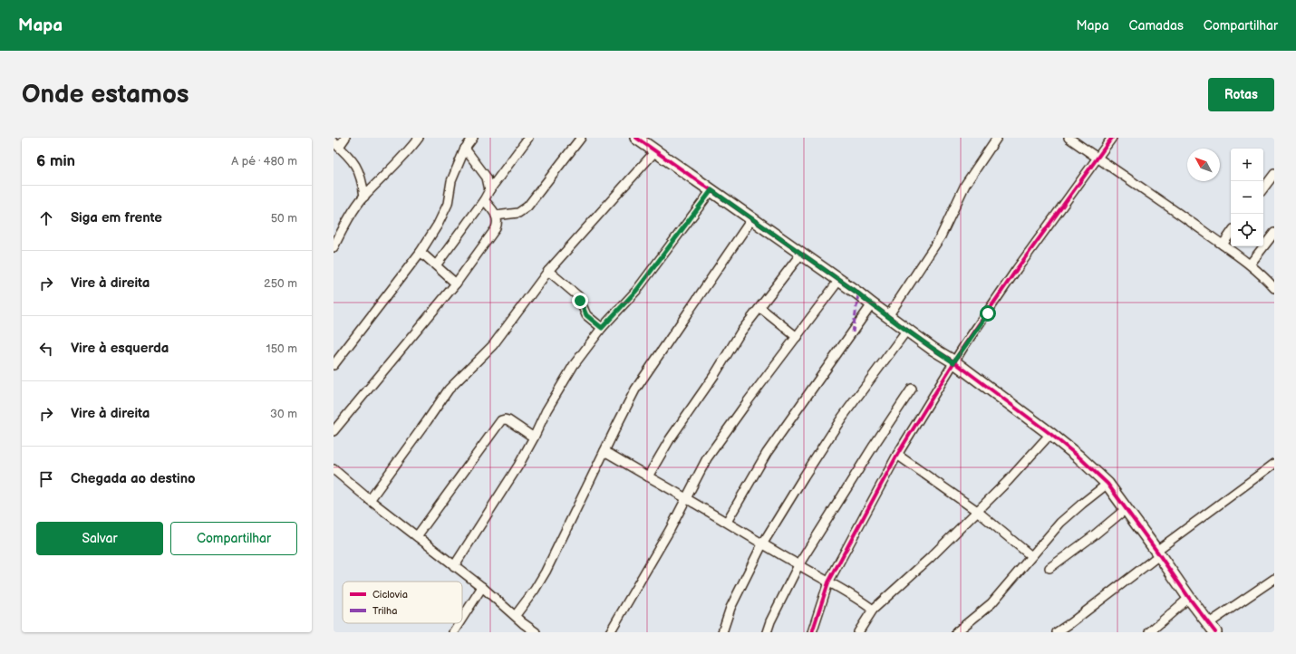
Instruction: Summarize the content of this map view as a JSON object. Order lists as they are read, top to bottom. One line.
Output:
{"legend":["Ciclovia","Trilha"],"north":"top left","page":{"header":"Mapa","nav":["Mapa","Camadas","Compartilhar"],"buttons":["Rotas",["Salvar","Compartilhar"]],"title":"Onde estamos","heading":["6 min","A pé · 480 m"],"map_buttons":["+","−"],"list":[["Siga em frente","50 m"],["Vire à direita","250 m"],["Vire à esquerda","150 m"],["Vire à direita","30 m"],"Chegada ao destino"]}}
